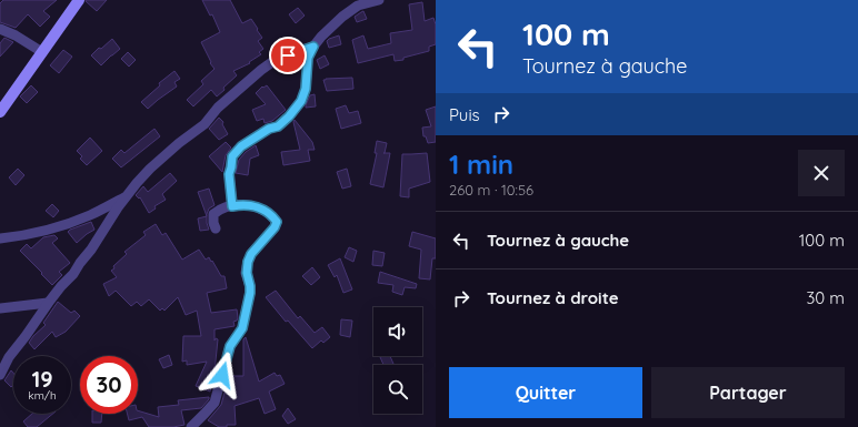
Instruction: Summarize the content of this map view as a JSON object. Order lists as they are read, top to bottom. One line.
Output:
{"page":{"turn":["100 m","Tournez à gauche"],"then":"Puis","heading":["1 min","260 m · 10:56"],"list":[{"name":"Tournez à gauche","value":"100 m"},{"name":"Tournez à droite","value":"30 m"}],"speed":"19 km/h","limit":"30","buttons":["Quitter","Partager"]}}
